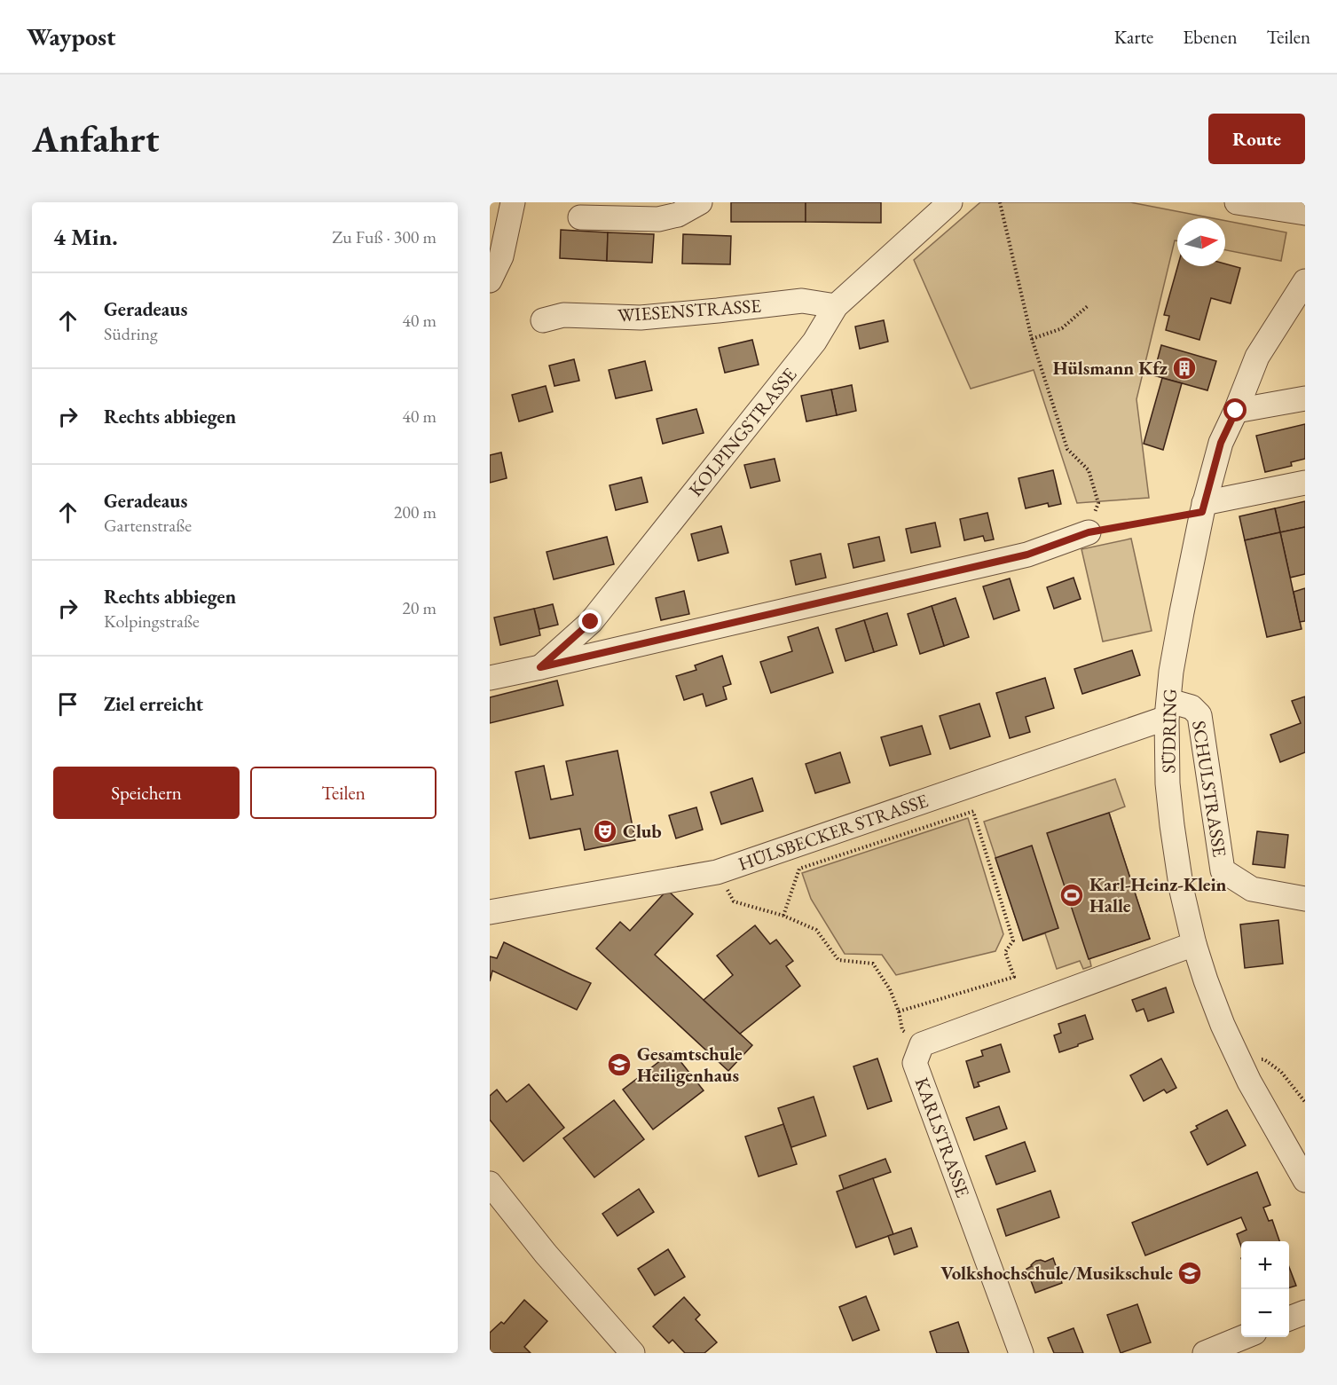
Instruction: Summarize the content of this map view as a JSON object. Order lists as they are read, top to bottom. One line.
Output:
{"streets":{"street":["WIESENSTRASSE","KOLPINGSTRASSE","SÜDRING","SCHULSTRASSE","HÜLSBECKER STRASSE","KARLSTRASSE"]},"crossings":[["WIESENSTRASSE","KOLPINGSTRASSE"],["SÜDRING","SCHULSTRASSE"],["SÜDRING","HÜLSBECKER STRASSE"],["SÜDRING","KARLSTRASSE"],["SCHULSTRASSE","HÜLSBECKER STRASSE"]],"places":{"building":["Hülsmann Kfz"],"theatre":["Club"],"sports":["Karl-Heinz-Klein Halle"],"school or university":["Gesamtschule Heiligenhaus","Volkshochschule/Musikschule"]},"north":"right","page":{"header":"Waypost","nav":["Karte","Ebenen","Teilen"],"buttons":["Route",["Speichern","Teilen"]],"title":"Anfahrt","heading":["4 Min.","Zu Fuß · 300 m"],"list":[["Geradeaus","Südring","40 m"],["Rechts abbiegen","40 m"],["Geradeaus","Gartenstraße","200 m"],["Rechts abbiegen","Kolpingstraße","20 m"],"Ziel erreicht"],"map_buttons":["+","−"]}}
